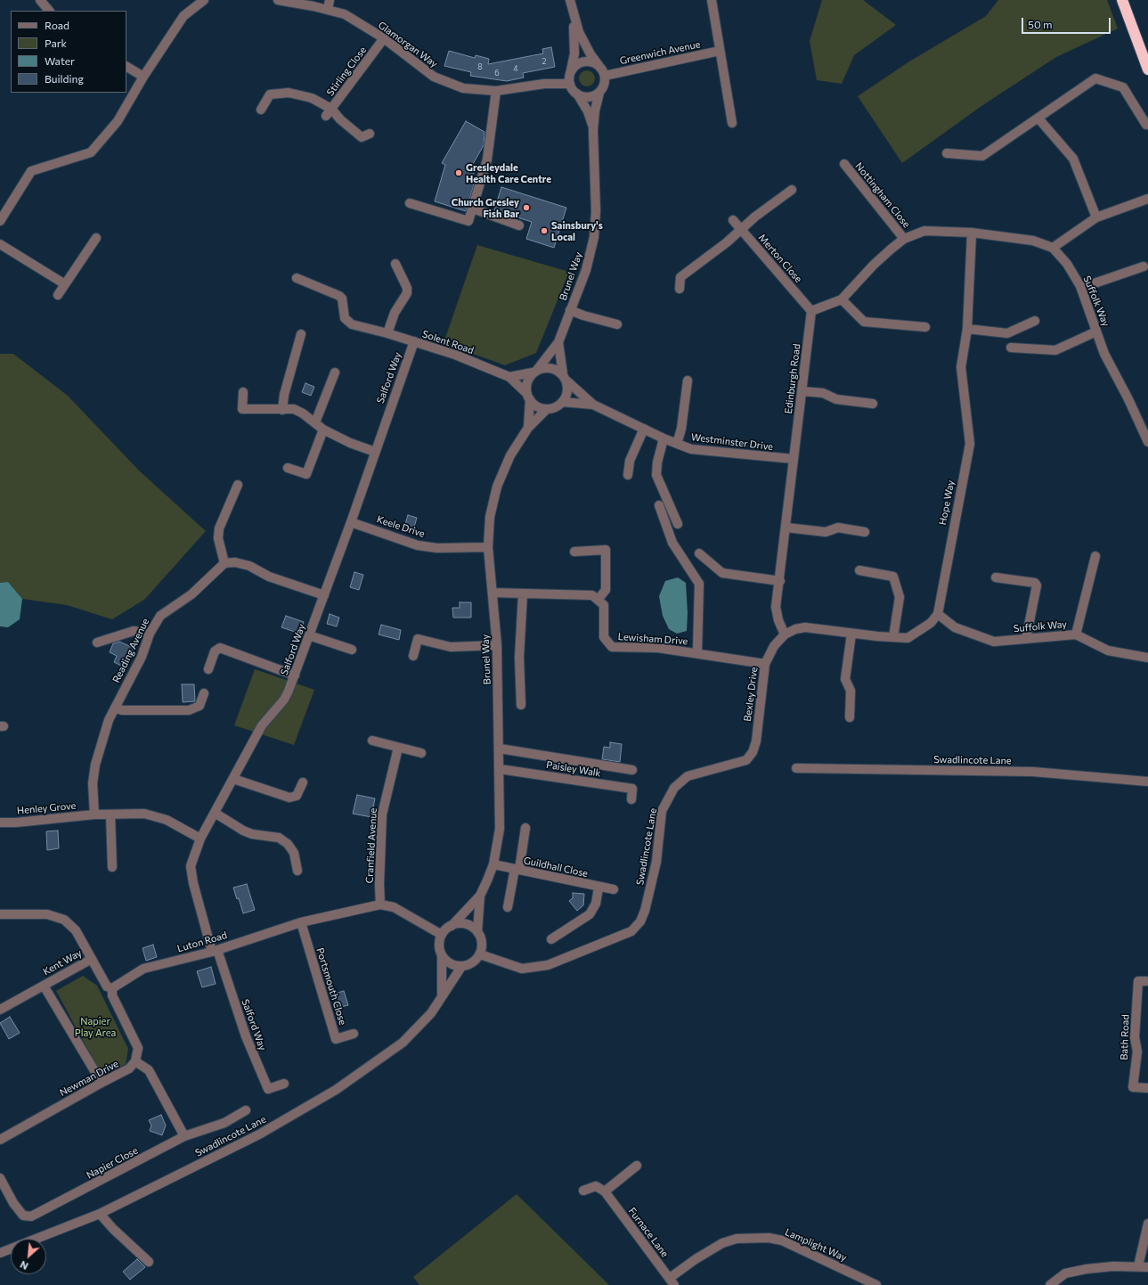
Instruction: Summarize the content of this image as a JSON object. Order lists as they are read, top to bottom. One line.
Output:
{"streets":{"street":["Glamorgan Way","Greenwich Avenue","Stirling Close","Nottingham Close","Merton Close","Brunel Way","Suffolk Way","Solent Road","Salford Way","Edinburgh Road","Westminster Drive","Hope Way","Keele Drive","Lewisham Drive","Reading Avenue","Bexley Drive","Swadlincote Lane","Paisley Walk","Henley Grove","Cranfield Avenue","Guildhall Close","Luton Road","Kent Way","Portsmouth Close","Bath Road","Newman Drive","Napier Close","Furnace Lane","Lamplight Way"]},"crossings":[["Glamorgan Way","Greenwich Avenue"],["Glamorgan Way","Stirling Close"],["Glamorgan Way","Brunel Way"],["Greenwich Avenue","Brunel Way"],["Merton Close","Edinburgh Road"],["Brunel Way","Solent Road"],["Brunel Way","Westminster Drive"],["Brunel Way","Keele Drive"],["Brunel Way","Swadlincote Lane"],["Brunel Way","Paisley Walk"],["Brunel Way","Guildhall Close"],["Brunel Way","Luton Road"],["Suffolk Way","Hope Way"],["Solent Road","Salford Way"],["Solent Road","Westminster Drive"],["Salford Way","Keele Drive"],["Salford Way","Henley Grove"],["Salford Way","Luton Road"],["Edinburgh Road","Westminster Drive"],["Edinburgh Road","Bexley Drive"],["Lewisham Drive","Bexley Drive"],["Reading Avenue","Henley Grove"],["Bexley Drive","Swadlincote Lane"],["Swadlincote Lane","Luton Road"],["Cranfield Avenue","Luton Road"],["Luton Road","Portsmouth Close"],["Kent Way","Newman Drive"],["Furnace Lane","Lamplight Way"]],"parks":["Napier Play Area"],"places":["Gresleydale Health Care Centre","Church Gresley Fish Bar","Sainsbury's Local"],"house_numbers":["2","8","4","6"],"legend":["Road","Park","Water","Building"],"scale_bar":"50 m","north":"bottom left"}
